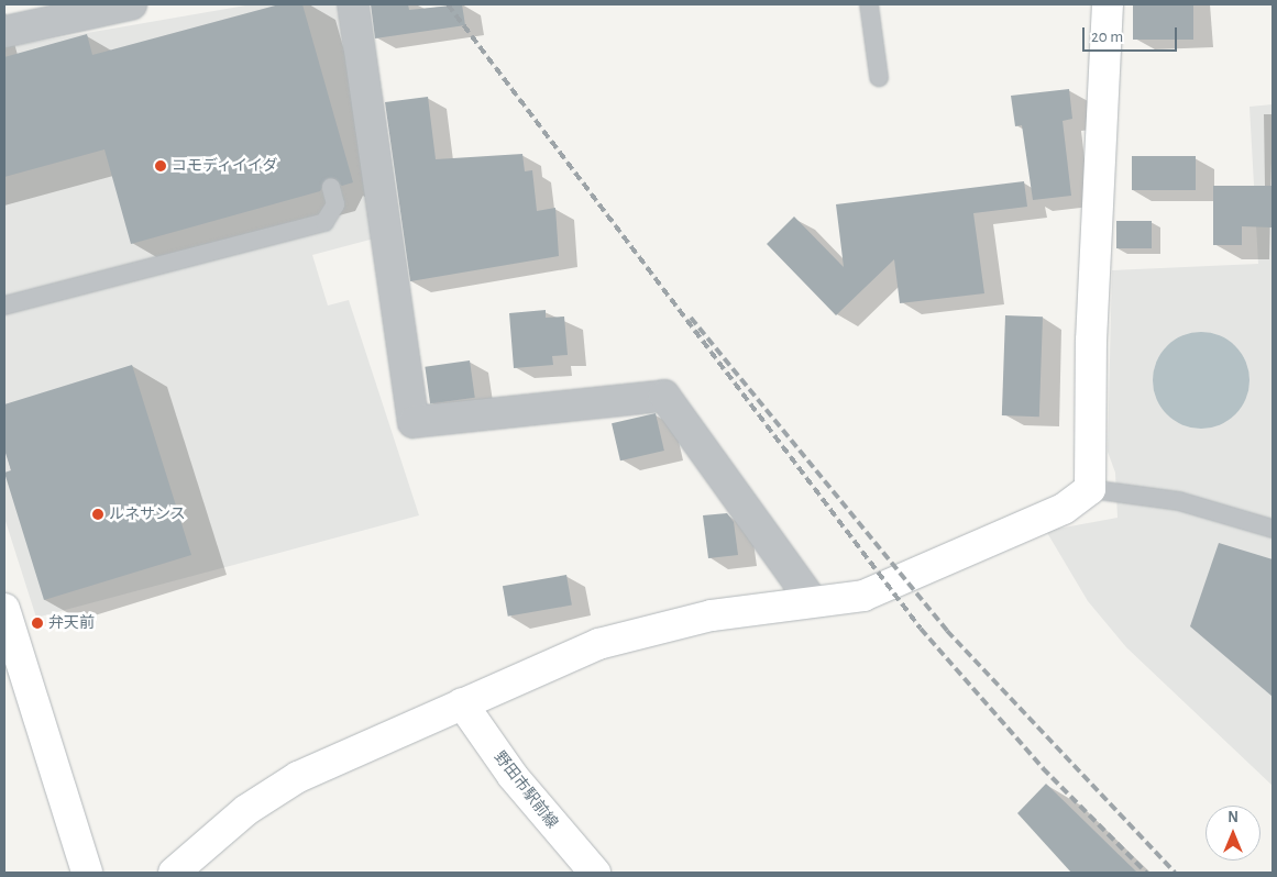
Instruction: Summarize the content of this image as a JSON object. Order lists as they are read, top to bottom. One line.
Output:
{"streets":{"street":["野田市駅前線"]},"places":["コモディイイダ","ルネサンス","弁天前"],"scale_bar":"20 m","north":"top"}
